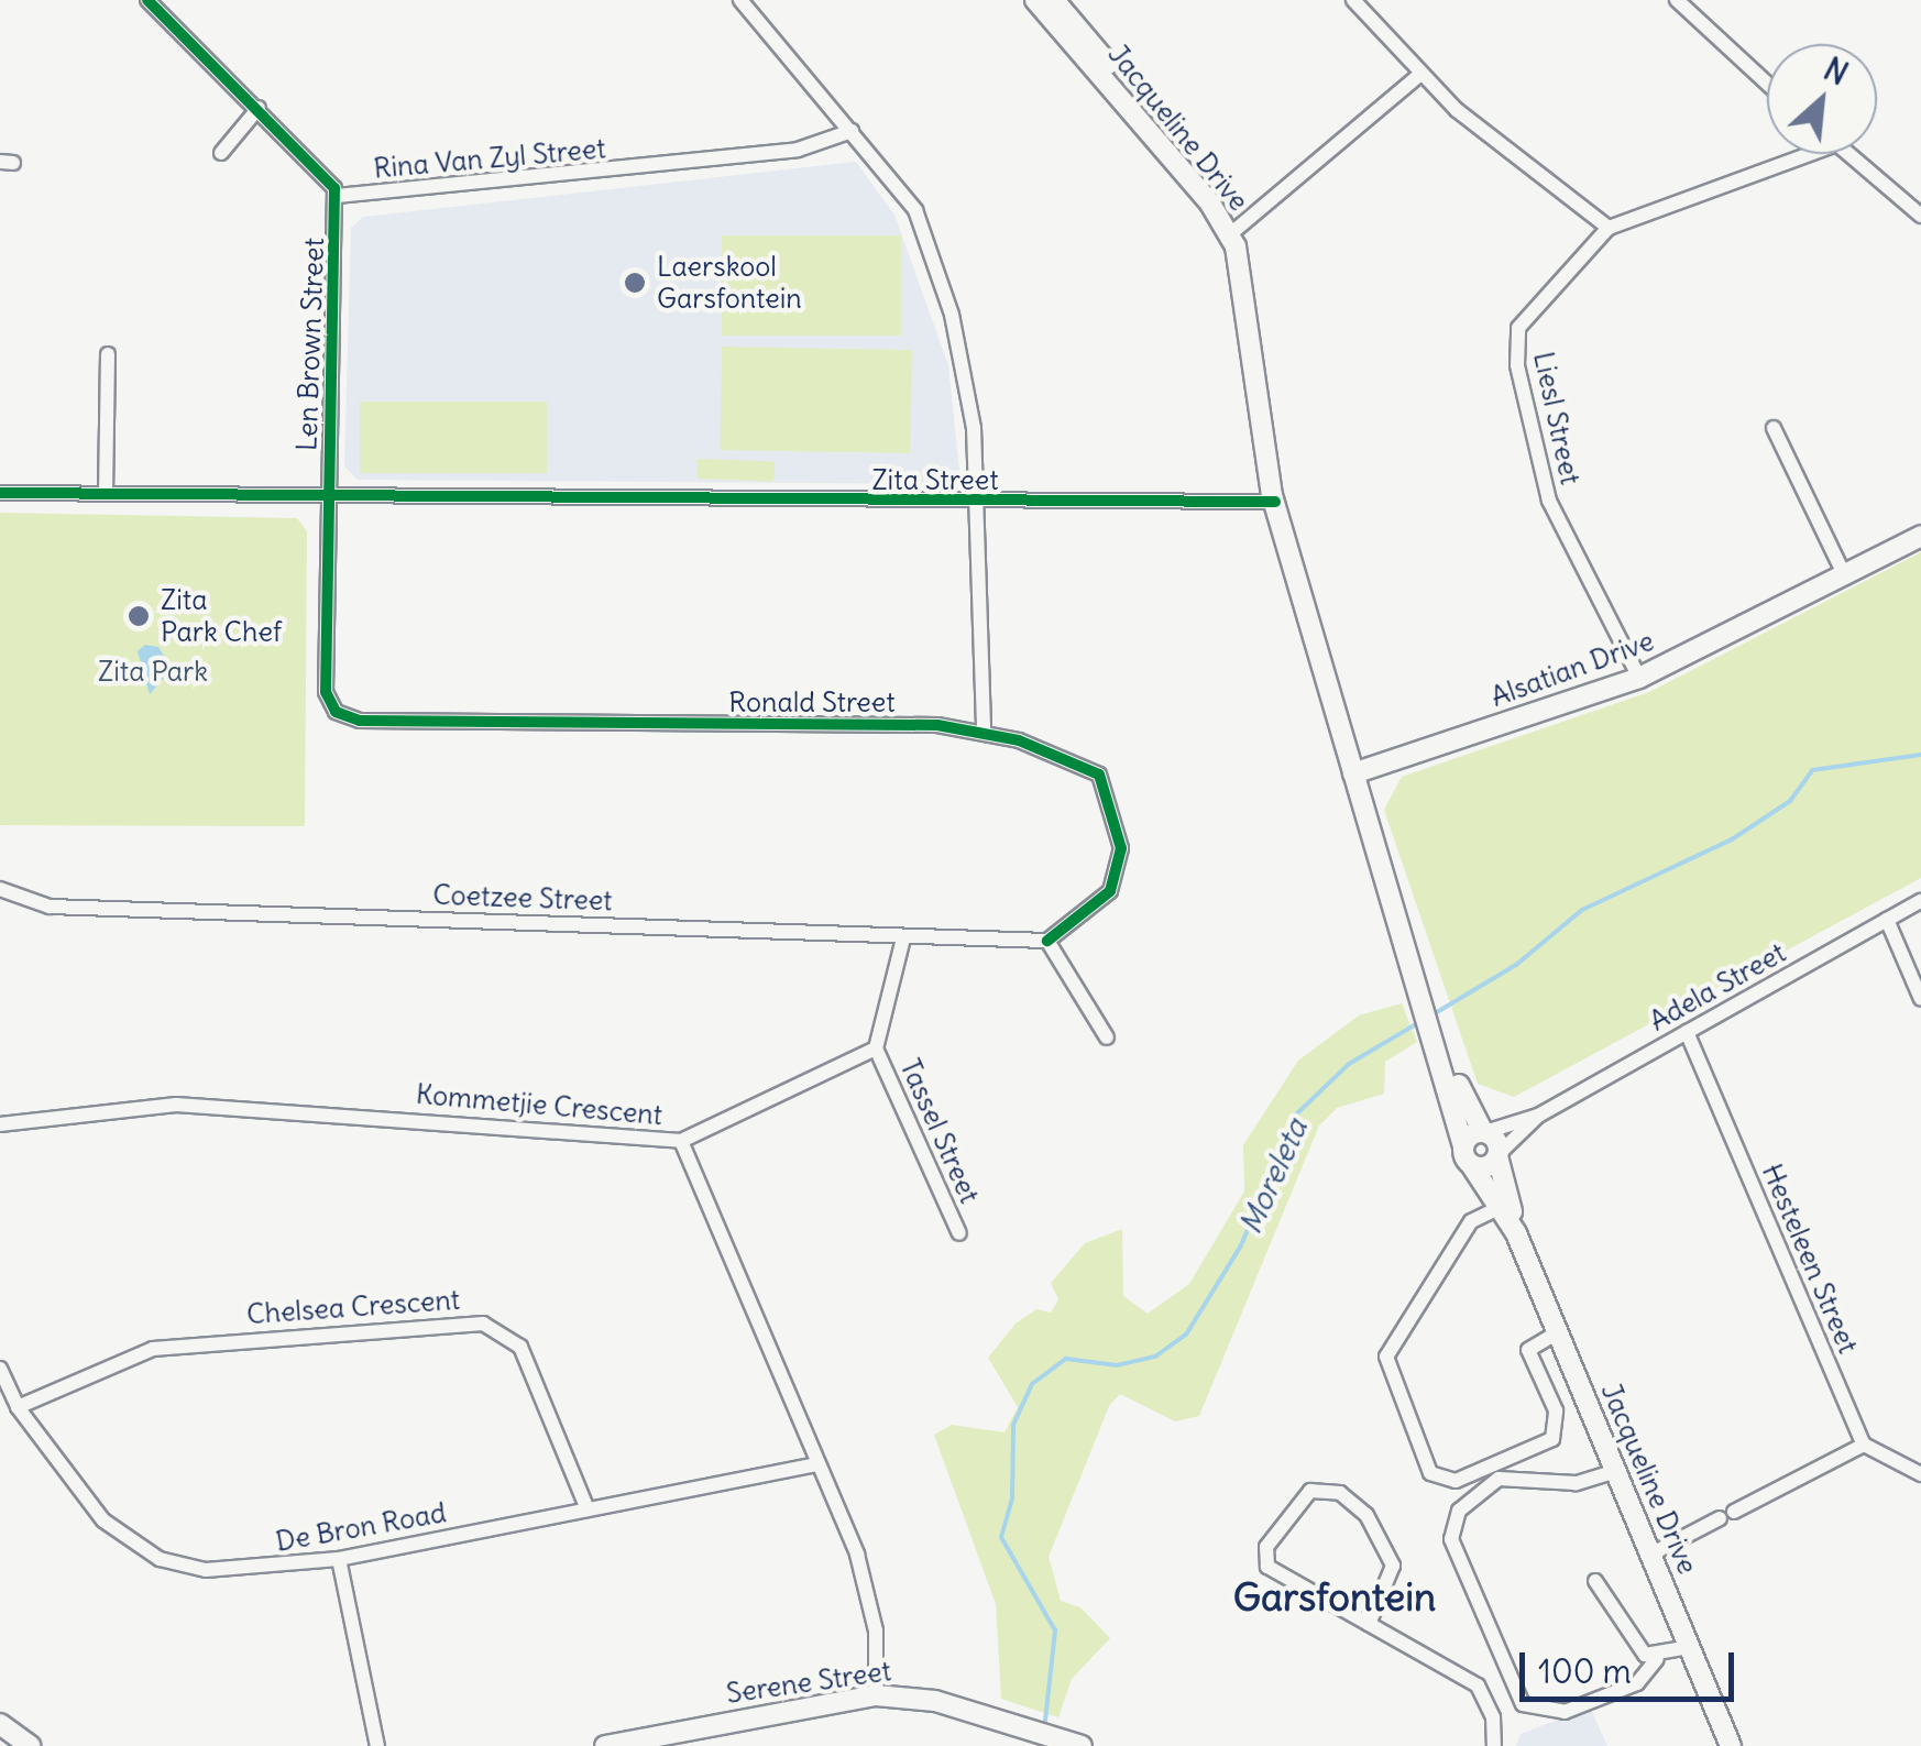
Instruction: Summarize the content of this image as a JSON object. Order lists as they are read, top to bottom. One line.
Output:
{"streets":{"street":["Jacqueline Drive","Rina Van Zyl Street","Len Brown Street","Liesl Street","Zita Street","Alsatian Drive","Ronald Street","Coetzee Street","Adela Street","Kommetjie Crescent","Tassel Street","Hesteleen Street","Chelsea Crescent","De Bron Road","Serene Street"]},"crossings":[["Jacqueline Drive","Zita Street"],["Jacqueline Drive","Alsatian Drive"],["Jacqueline Drive","Adela Street"],["Rina Van Zyl Street","Len Brown Street"],["Len Brown Street","Zita Street"],["Len Brown Street","Ronald Street"],["Liesl Street","Alsatian Drive"],["Ronald Street","Coetzee Street"],["Adela Street","Hesteleen Street"],["Kommetjie Crescent","De Bron Road"],["Kommetjie Crescent","Serene Street"],["Chelsea Crescent","De Bron Road"]],"districts":["Garsfontein"],"water":["Moreleta"],"parks":["Zita Park"],"places":["Laerskool Garsfontein","Zita Park Chef"],"scale_bar":"100 m","north":"top right"}
